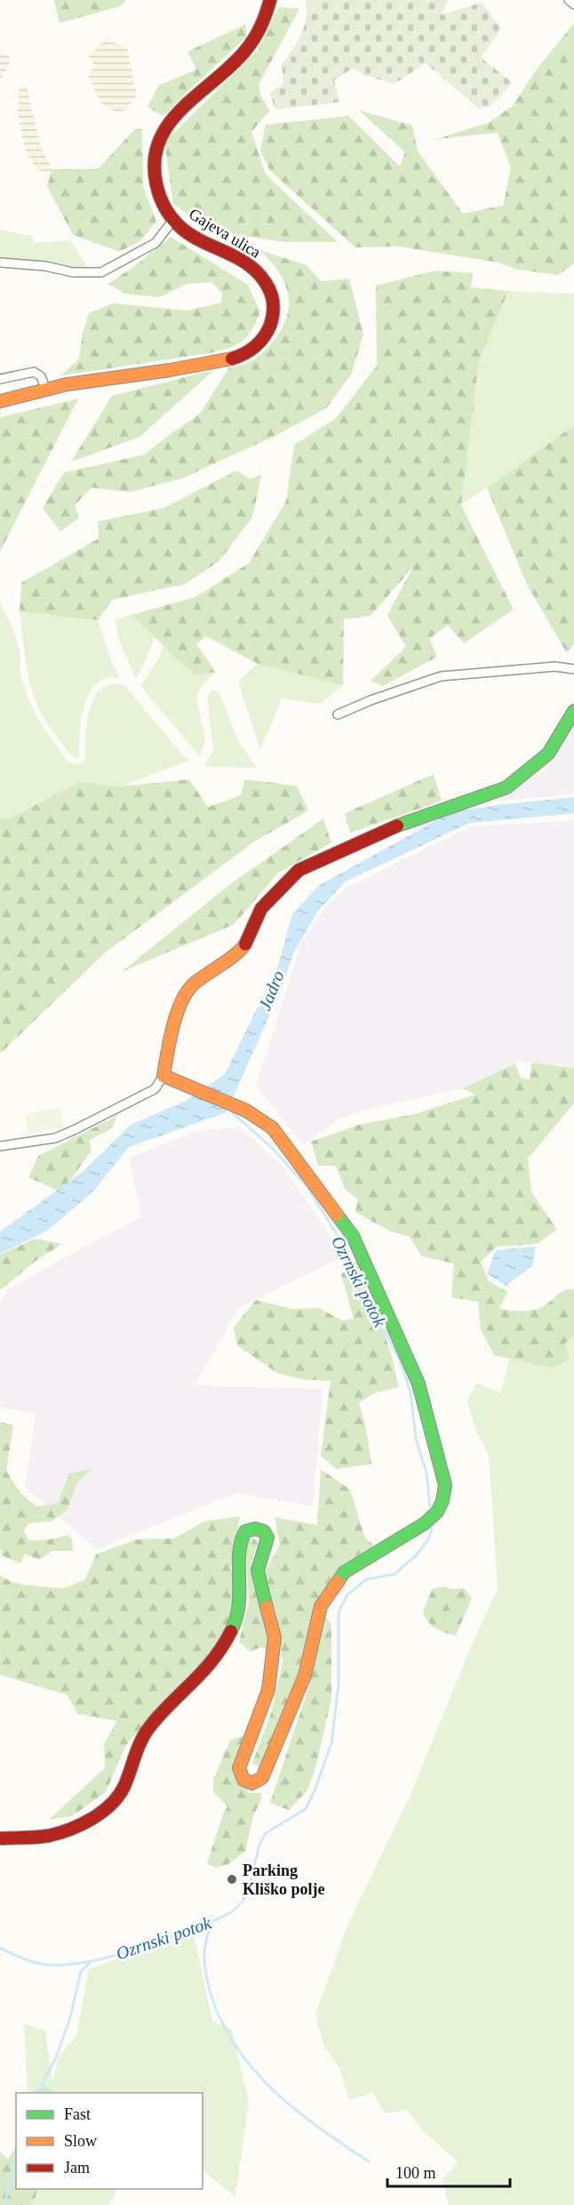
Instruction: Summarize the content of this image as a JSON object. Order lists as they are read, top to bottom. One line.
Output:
{"streets":{"street":["Gajeva ulica"]},"water":["Jadro","Ozrnski potok"],"places":["Parking Kliško polje"],"legend":["Fast","Slow","Jam"],"scale_bar":"100 m"}
